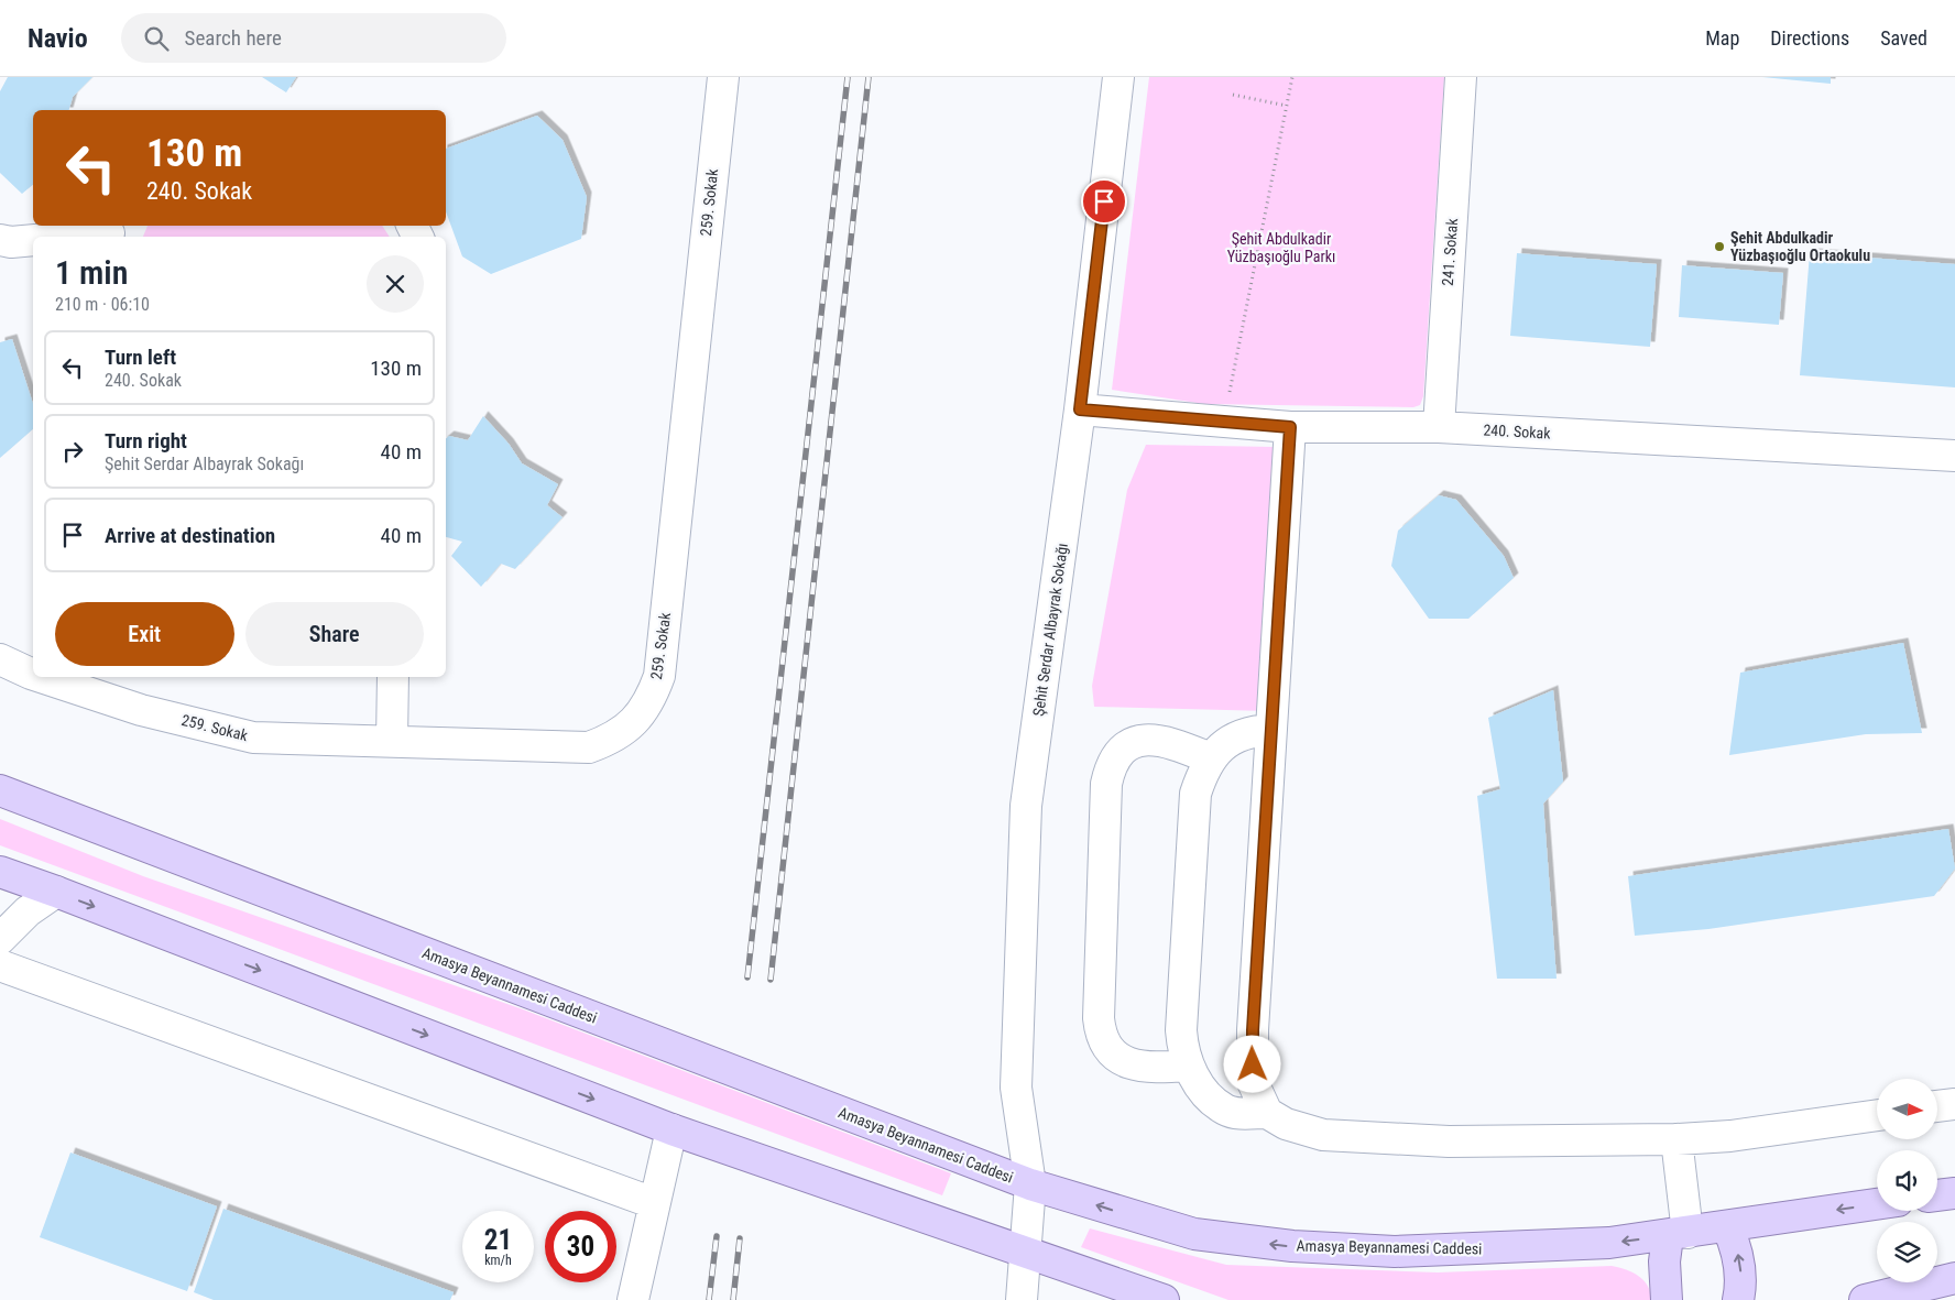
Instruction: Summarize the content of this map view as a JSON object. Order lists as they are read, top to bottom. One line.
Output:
{"streets":{"main road":["Amasya Beyannamesi Caddesi"],"street":["259. Sokak","241. Sokak","240. Sokak","Şehit Serdar Albayrak Sokağı"]},"crossings":[["241. Sokak","240. Sokak"],["240. Sokak","Şehit Serdar Albayrak Sokağı"],["Şehit Serdar Albayrak Sokağı","Amasya Beyannamesi Caddesi"]],"one_way":["Amasya Beyannamesi Caddesi"],"parks":["Şehit Abdulkadir Yüzbaşıoğlu Parkı"],"places":["Şehit Abdulkadir Yüzbaşıoğlu Ortaokulu"],"north":"right","page":{"header":"Navio","search":"Search here","nav":["Map","Directions","Saved"],"turn":["130 m","240. Sokak"],"heading":["1 min","210 m · 06:10"],"list":[{"name":"Turn left","note":"240. Sokak","value":"130 m"},{"name":"Turn right","note":"Şehit Serdar Albayrak Sokağı","value":"40 m"},{"name":"Arrive at destination","value":"40 m"}],"buttons":["Exit","Share"],"speed":"21 km/h","limit":"30"}}
